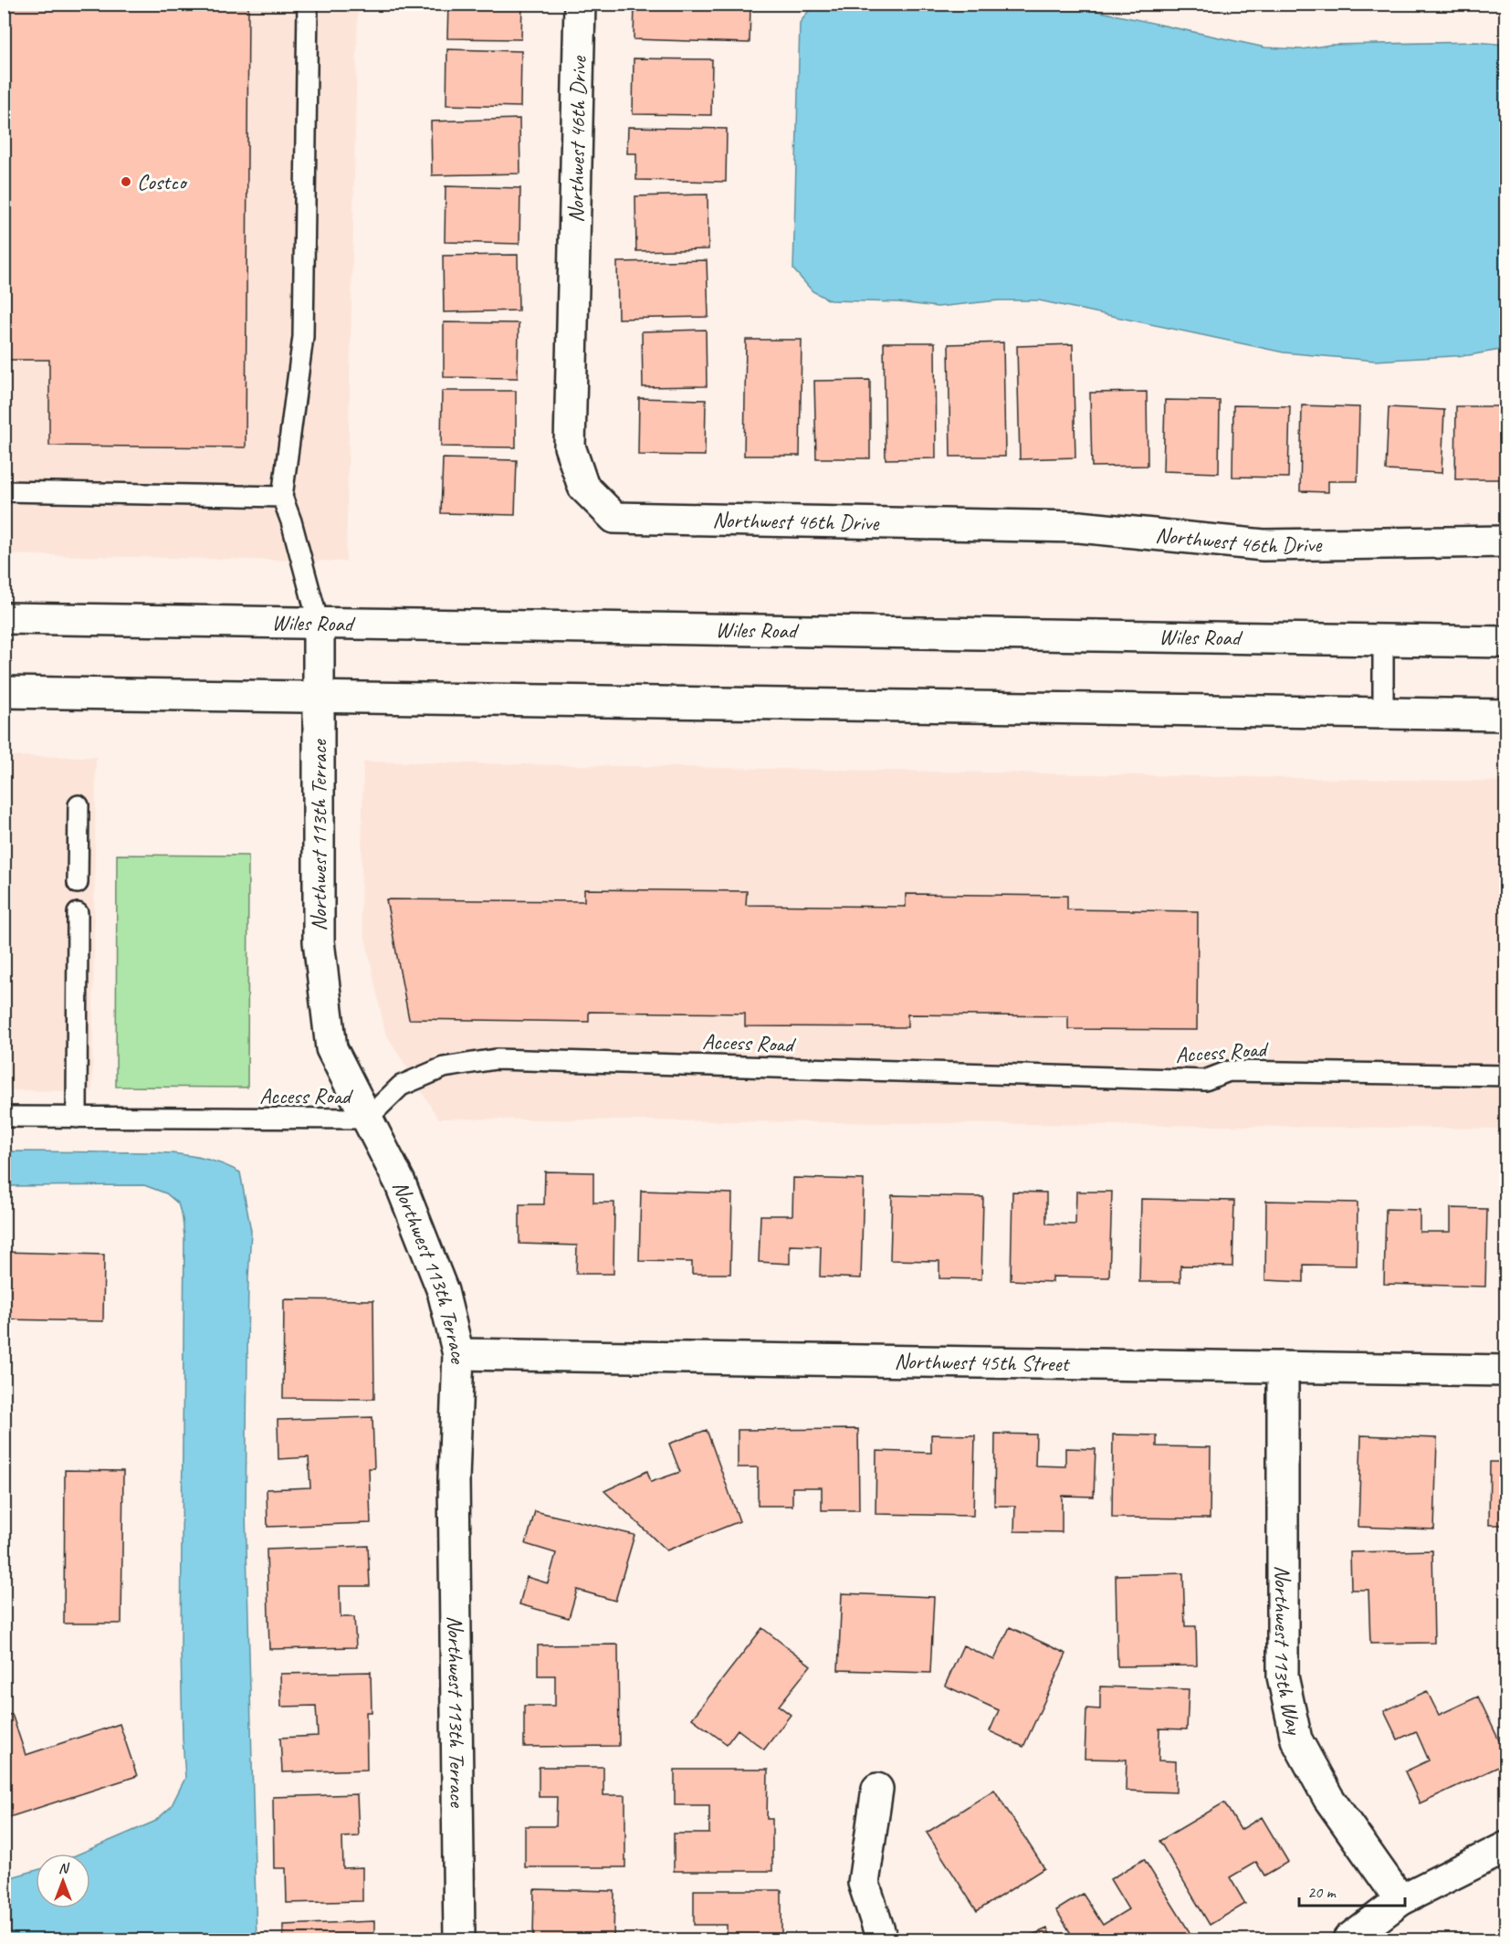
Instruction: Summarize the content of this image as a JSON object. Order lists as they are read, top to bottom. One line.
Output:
{"streets":{"street":["Northwest 46th Drive","Wiles Road","Northwest 113th Terrace","Northwest 45th Street","Northwest 113th Way"],"lane":["Access Road"]},"crossings":[["Wiles Road","Northwest 113th Terrace"],["Northwest 113th Terrace","Access Road"],["Northwest 113th Terrace","Northwest 45th Street"],["Northwest 45th Street","Northwest 113th Way"]],"places":["Costco"],"scale_bar":"20 m","north":"top"}
